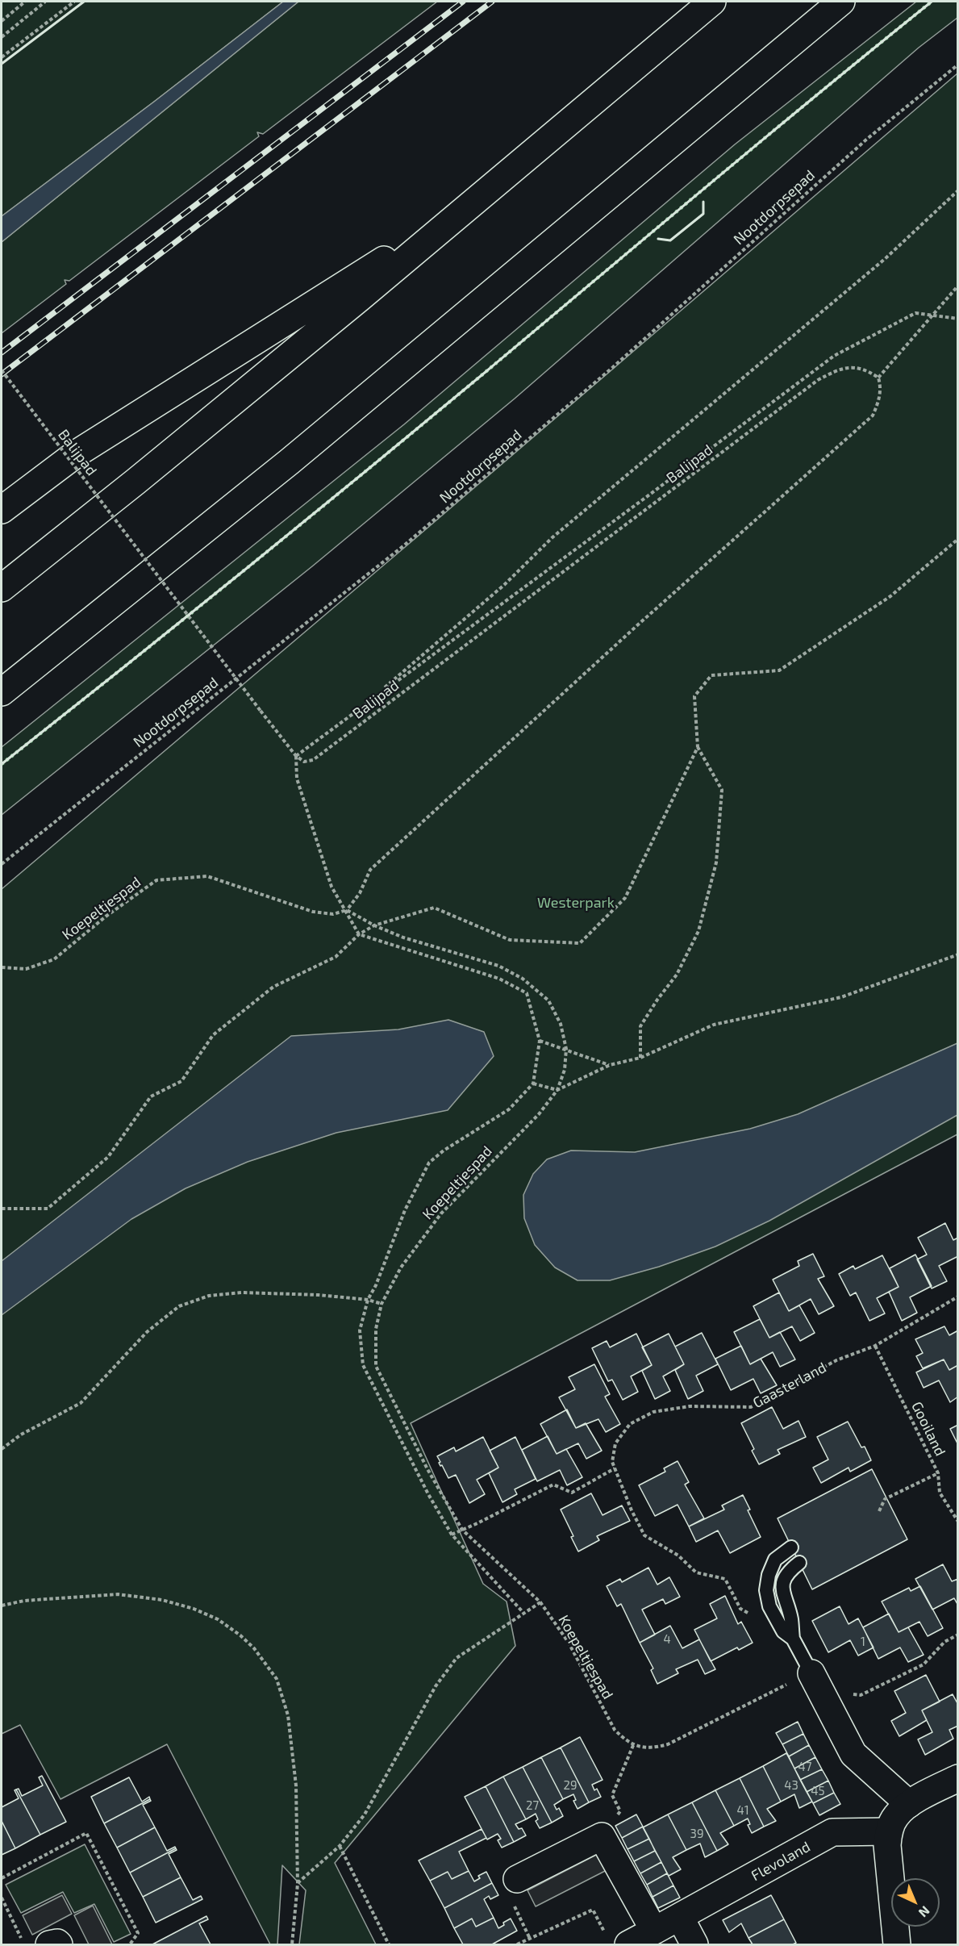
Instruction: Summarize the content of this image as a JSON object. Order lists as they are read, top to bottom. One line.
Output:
{"streets":{"main road":["Flevoland"],"path":["Nootdorpsepad","Balijpad","Koepeltjespad","Gaasterland","Gooiland"]},"crossings":[["Gaasterland","Gooiland"]],"parks":["Westerpark"],"house_numbers":["4","1","47","29","43","45","27","41","39"],"north":"bottom right"}
